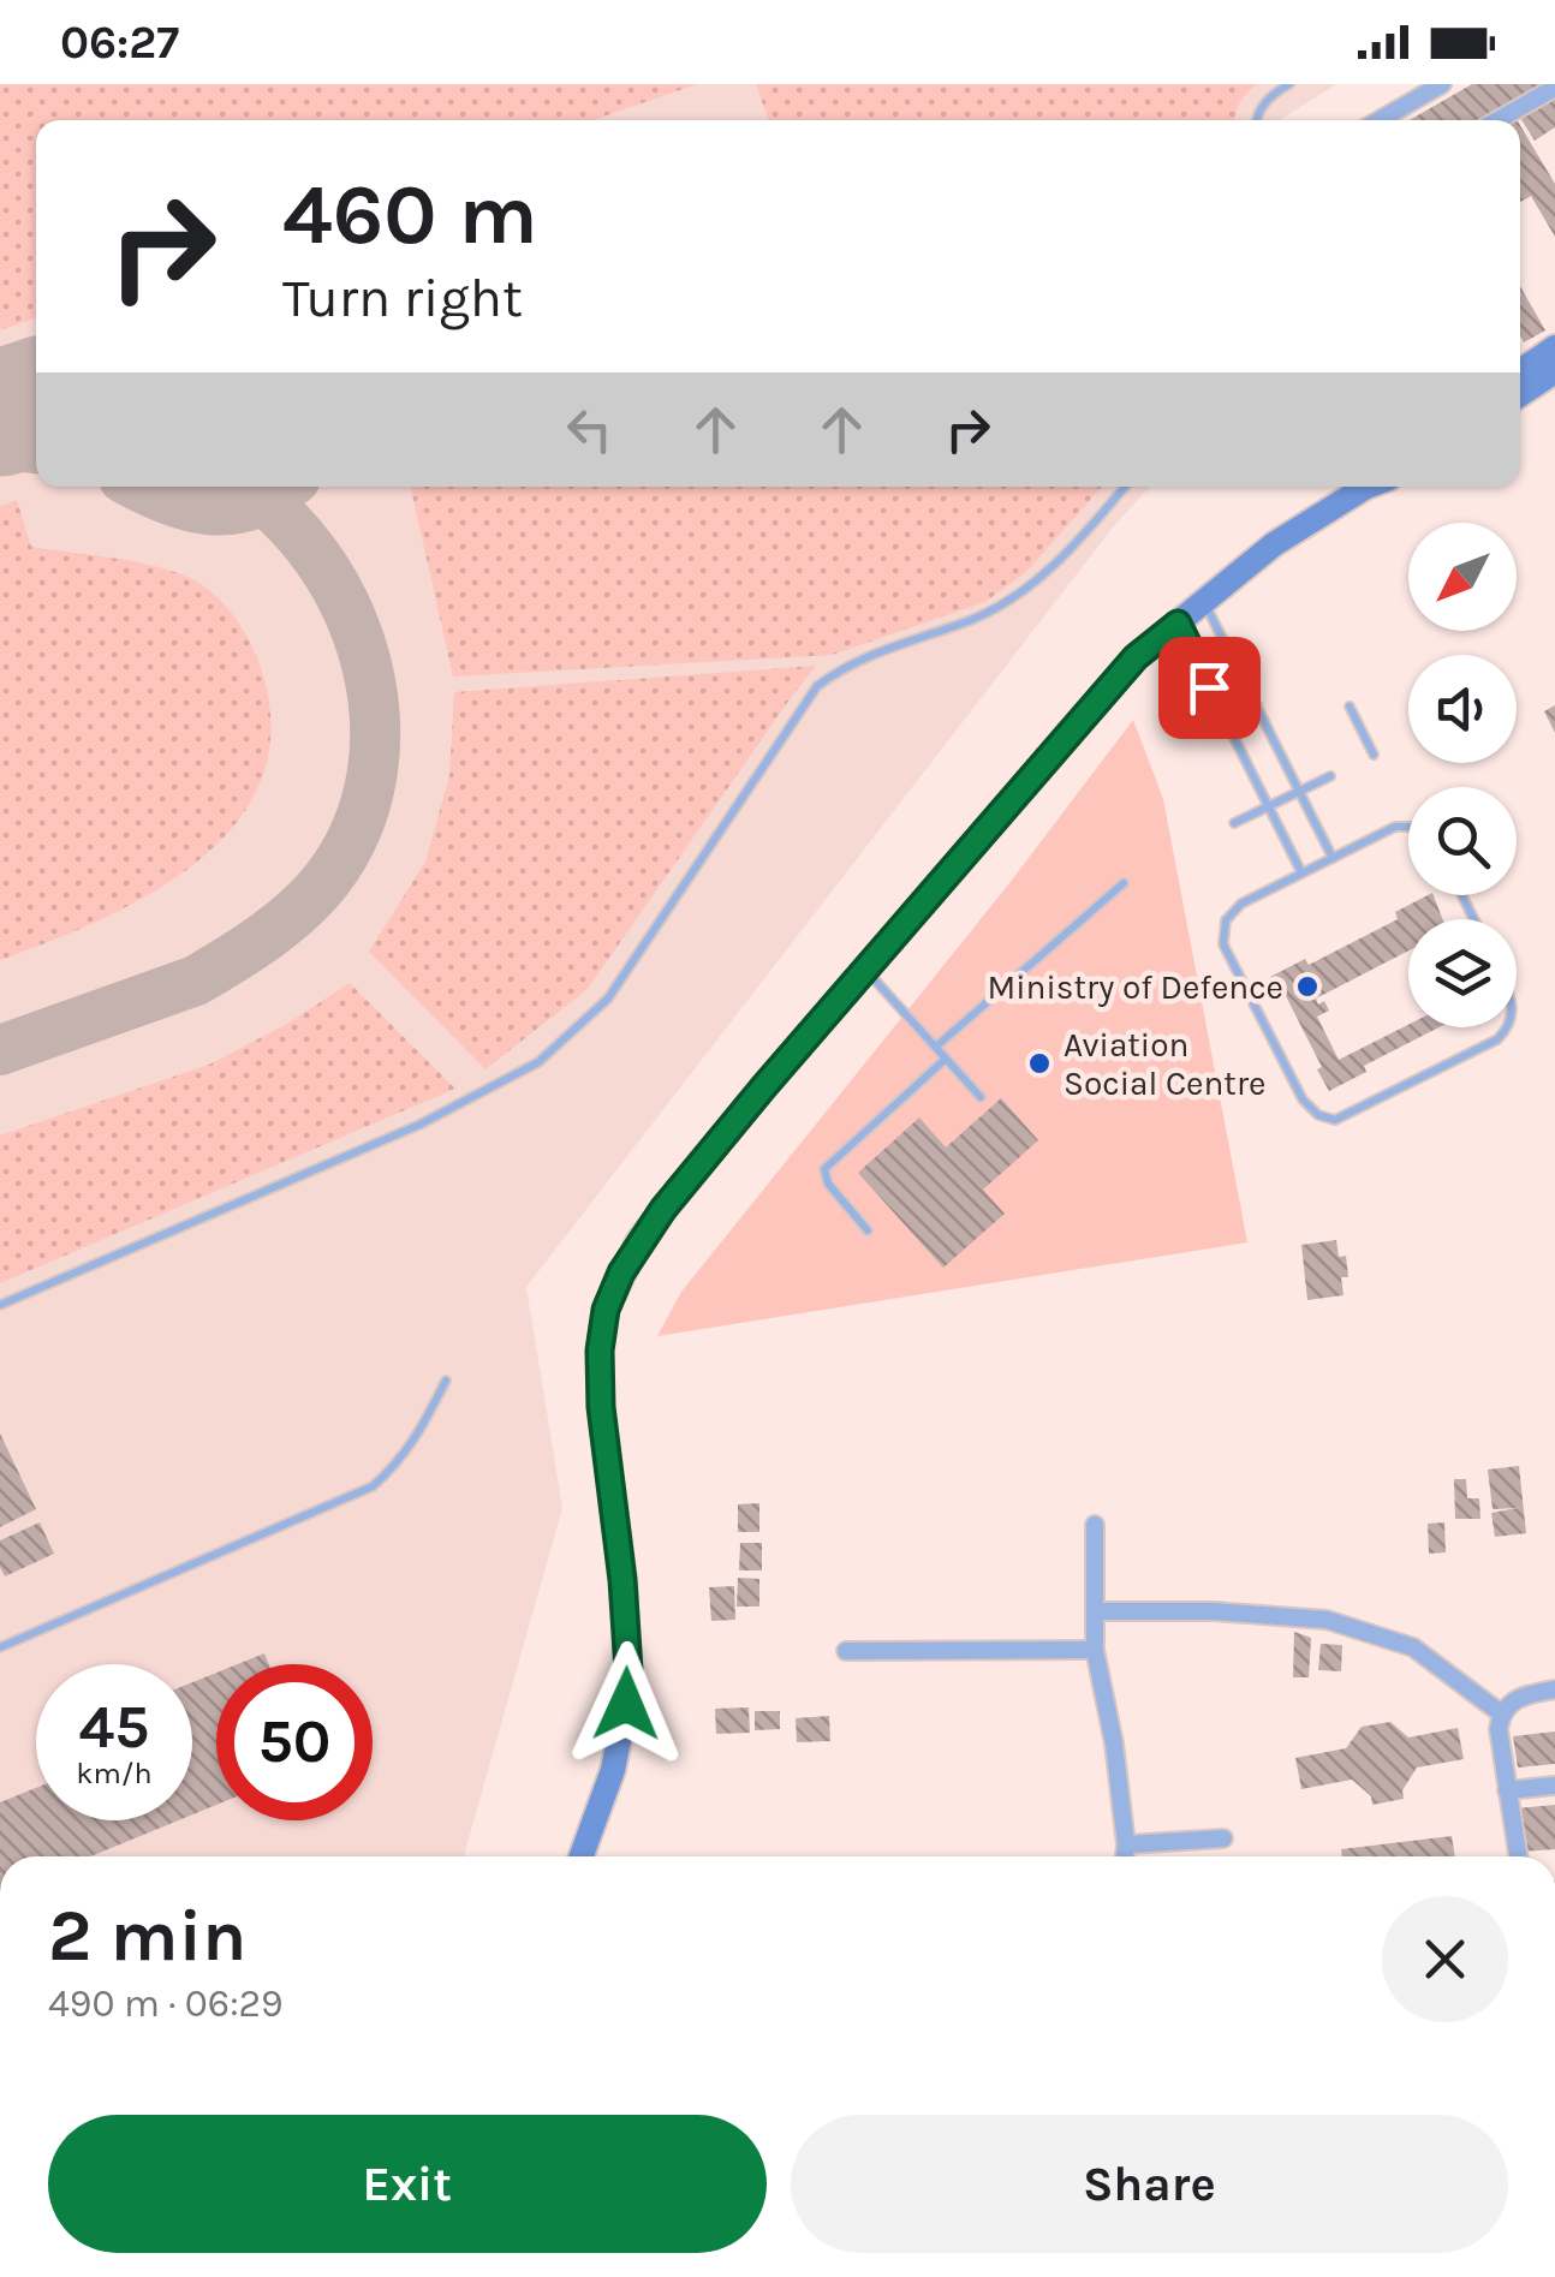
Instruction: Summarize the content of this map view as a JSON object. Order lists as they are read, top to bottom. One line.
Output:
{"places":["Ministry of Defence","Aviation Social Centre"],"north":"bottom left","page":{"status":"06:27","turn":["460 m","Turn right"],"speed":"45 km/h","limit":"50","heading":["2 min","490 m · 06:29"],"buttons":["Exit","Share"]}}
